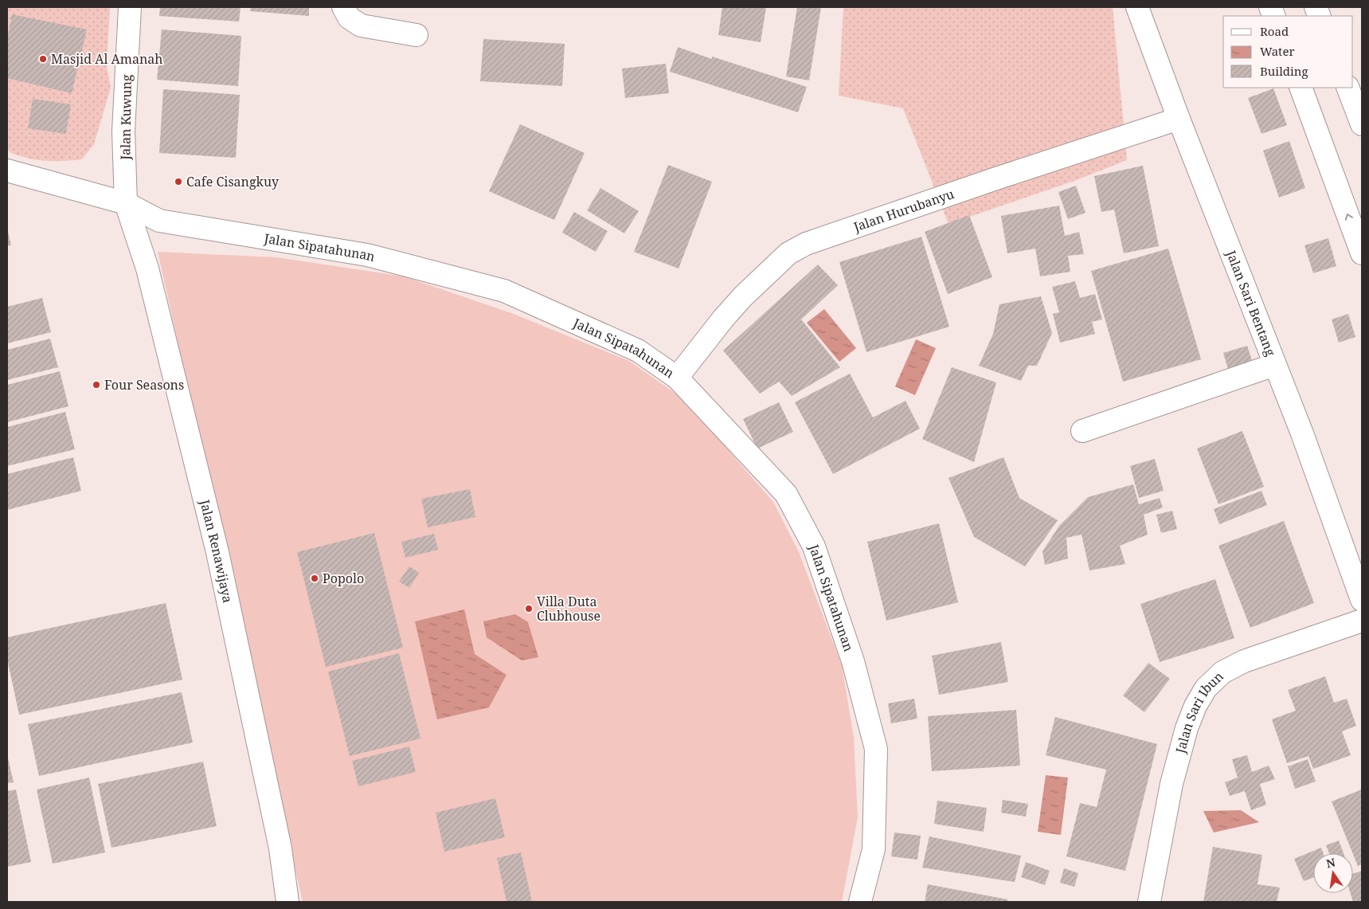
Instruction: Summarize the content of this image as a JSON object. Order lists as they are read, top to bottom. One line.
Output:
{"streets":{"street":["Jalan Kuwung","Jalan Hurubanyu","Jalan Sipatahunan","Jalan Sari Bentang","Jalan Renawijaya","Jalan Sari Ibun"]},"crossings":[["Jalan Kuwung","Jalan Sipatahunan"],["Jalan Kuwung","Jalan Renawijaya"],["Jalan Hurubanyu","Jalan Sipatahunan"],["Jalan Hurubanyu","Jalan Sari Bentang"],["Jalan Sipatahunan","Jalan Renawijaya"]],"places":["Masjid Al Amanah","Cafe Cisangkuy","Four Seasons","Popolo","Villa Duta Clubhouse"],"legend":["Road","Water","Building"],"north":"top"}
